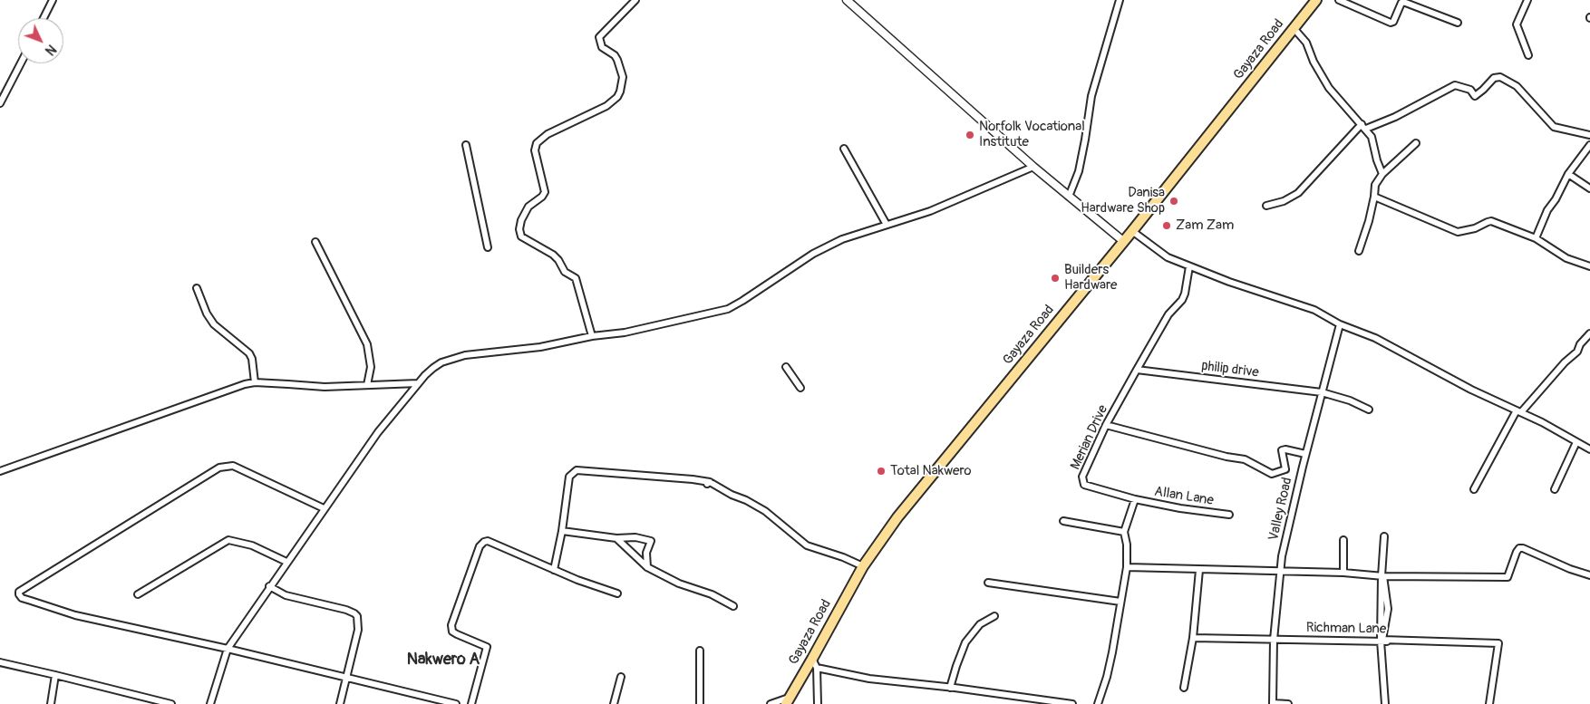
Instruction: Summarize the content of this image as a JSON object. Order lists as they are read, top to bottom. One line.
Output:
{"streets":{"main road":["Gayaza Road"],"street":["philip drive","Merian Drive","Allan Lane","Valley Road","Richman Lane"]},"crossings":[["philip drive","Merian Drive"],["philip drive","Valley Road"],["Merian Drive","Allan Lane"],["Valley Road","Richman Lane"]],"districts":["Nakwero A"],"places":["Norfolk Vocational Institute","Danisa Hardware Shop","Zam Zam","Builders Hardware","Total Nakwero"],"north":"bottom right"}
